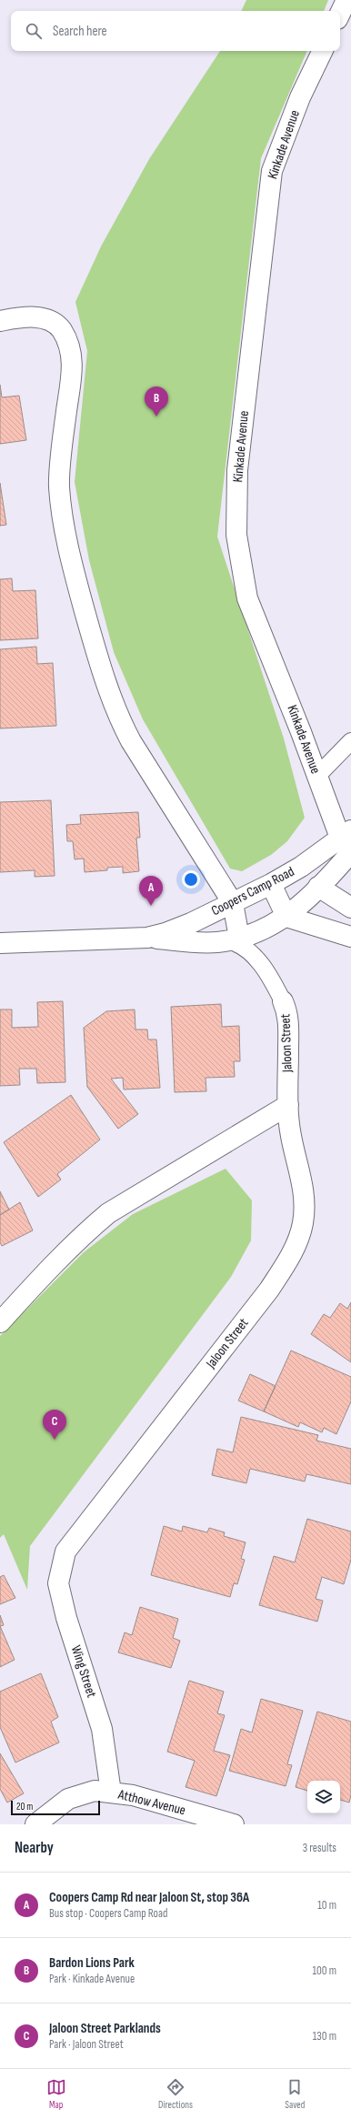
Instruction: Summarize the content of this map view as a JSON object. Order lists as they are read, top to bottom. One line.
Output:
{"streets":{"street":["Kinkade Avenue","Coopers Camp Road","Jaloon Street","Wing Street","Atthow Avenue"]},"crossings":[["Kinkade Avenue","Coopers Camp Road"],["Coopers Camp Road","Jaloon Street"],["Jaloon Street","Wing Street"],["Wing Street","Atthow Avenue"]],"scale_bar":"20 m","page":{"search":"Search here","pins":["B","A","C"],"scale":"20 m","heading":["Nearby","3 results"],"list":[{"mark":"A","name":"Coopers Camp Rd near Jaloon St, stop 36A","note":"Bus stop · Coopers Camp Road","value":"10 m"},{"mark":"B","name":"Bardon Lions Park","note":"Park · Kinkade Avenue","value":"100 m"},{"mark":"C","name":"Jaloon Street Parklands","note":"Park · Jaloon Street","value":"130 m"}],"nav":["Map","Directions","Saved"]}}
